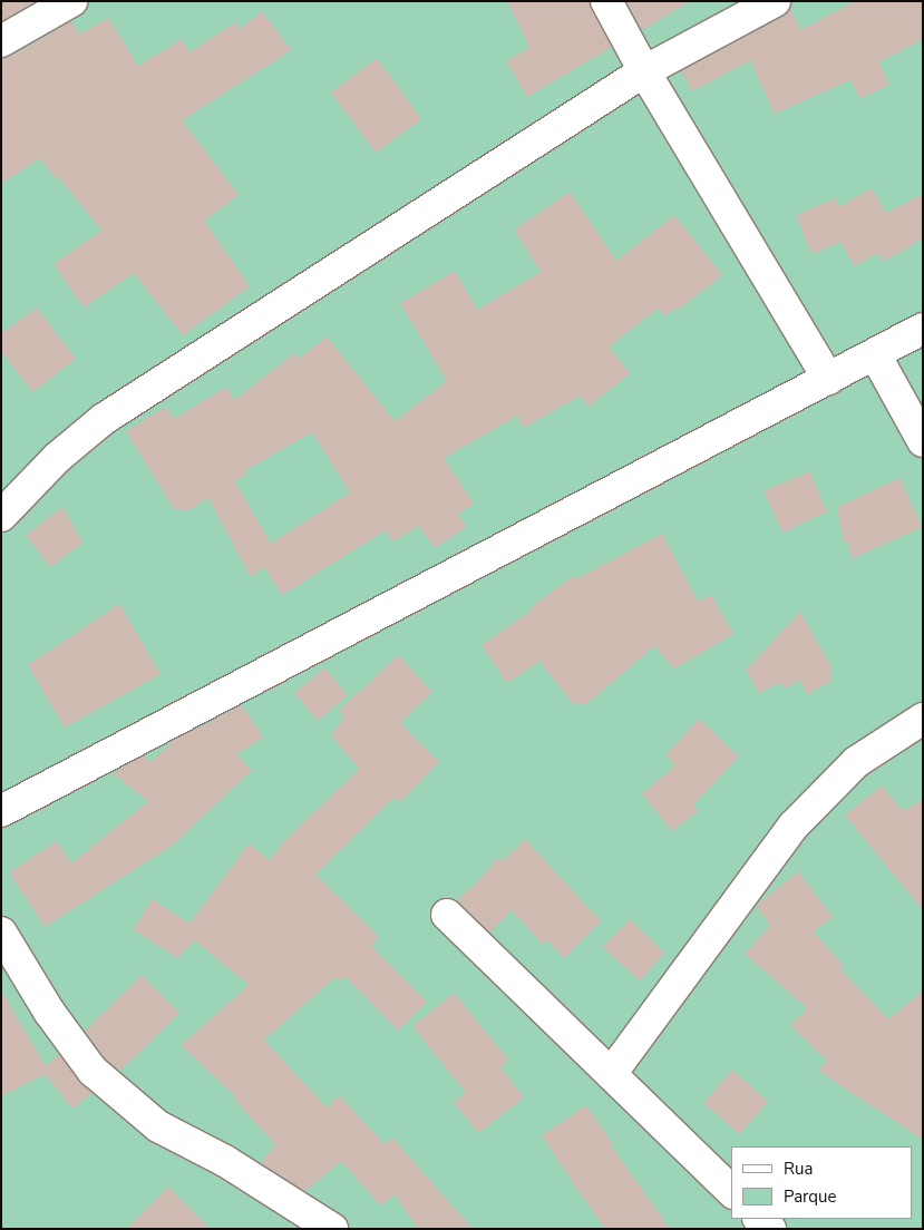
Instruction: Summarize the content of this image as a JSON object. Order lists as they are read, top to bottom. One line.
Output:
{"legend":["Rua","Parque"]}
